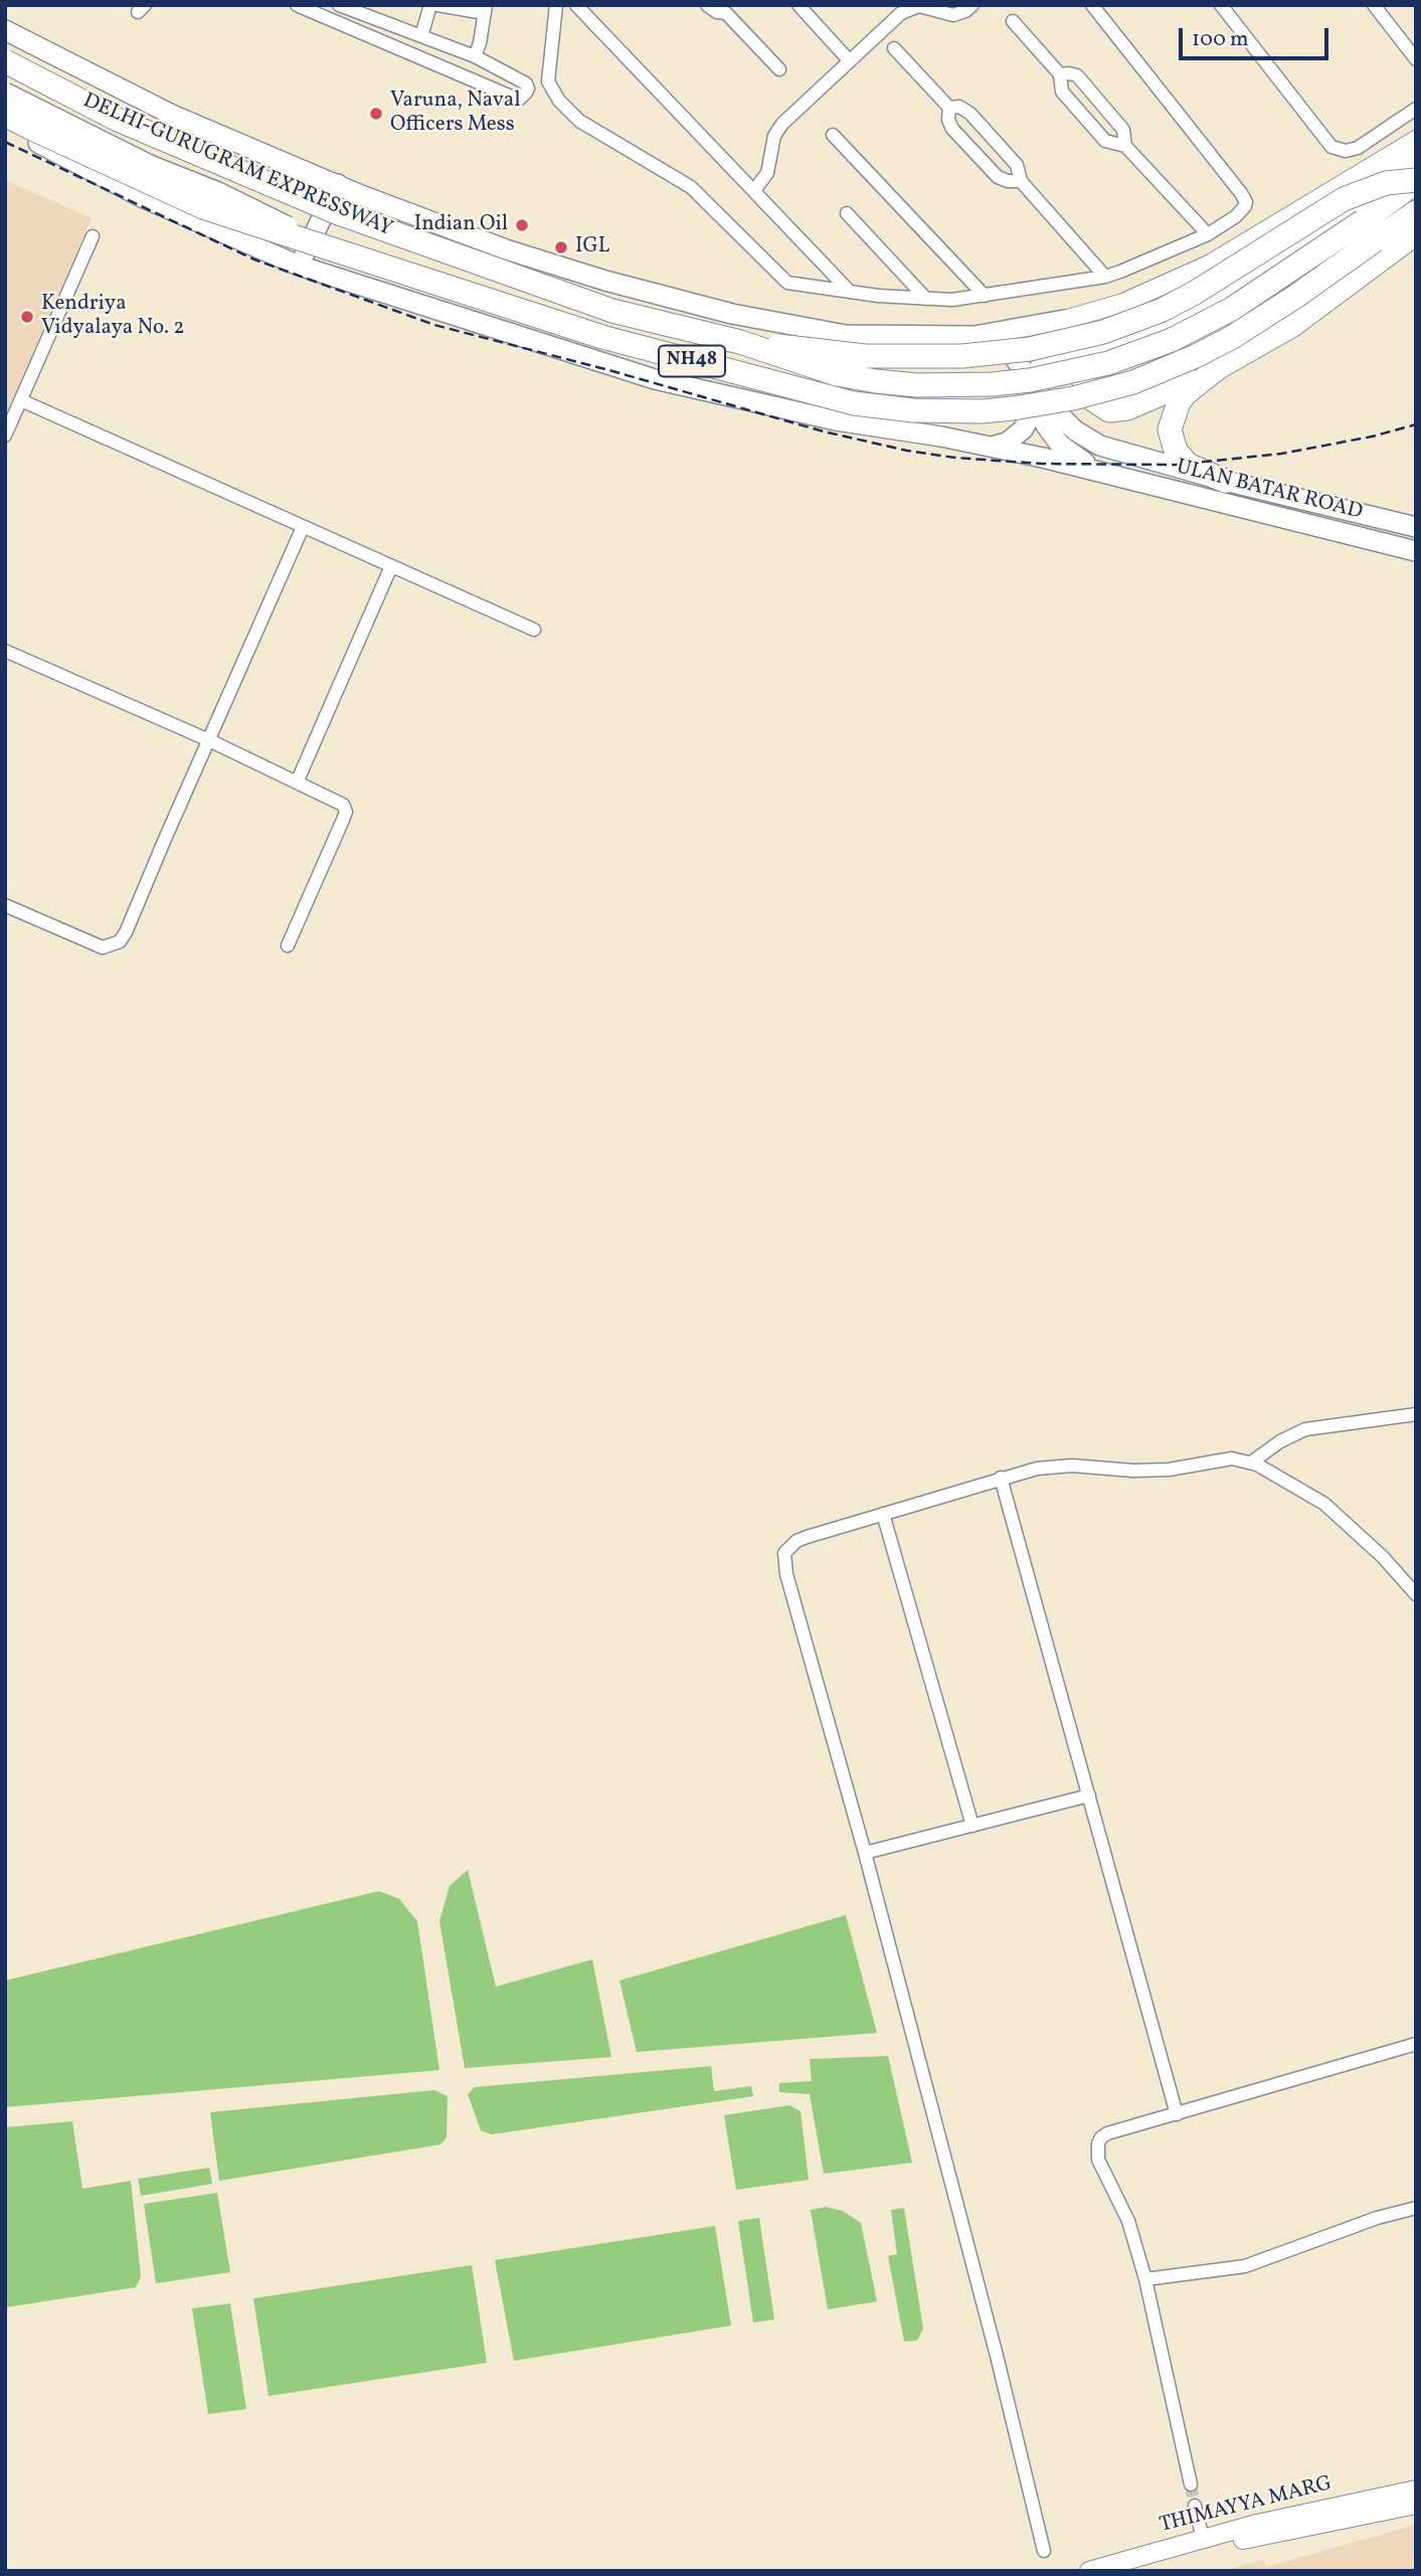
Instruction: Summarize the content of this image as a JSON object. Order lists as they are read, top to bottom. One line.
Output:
{"streets":{"highway":["DELHI-GURUGRAM EXPRESSWAY","NH48"],"main road":["ULAN BATAR ROAD"],"street":["THIMAYYA MARG"]},"places":["Varuna, Naval Officers Mess","Indian Oil","IGL","Kendriya Vidyalaya No. 2"],"scale_bar":"100 m"}
